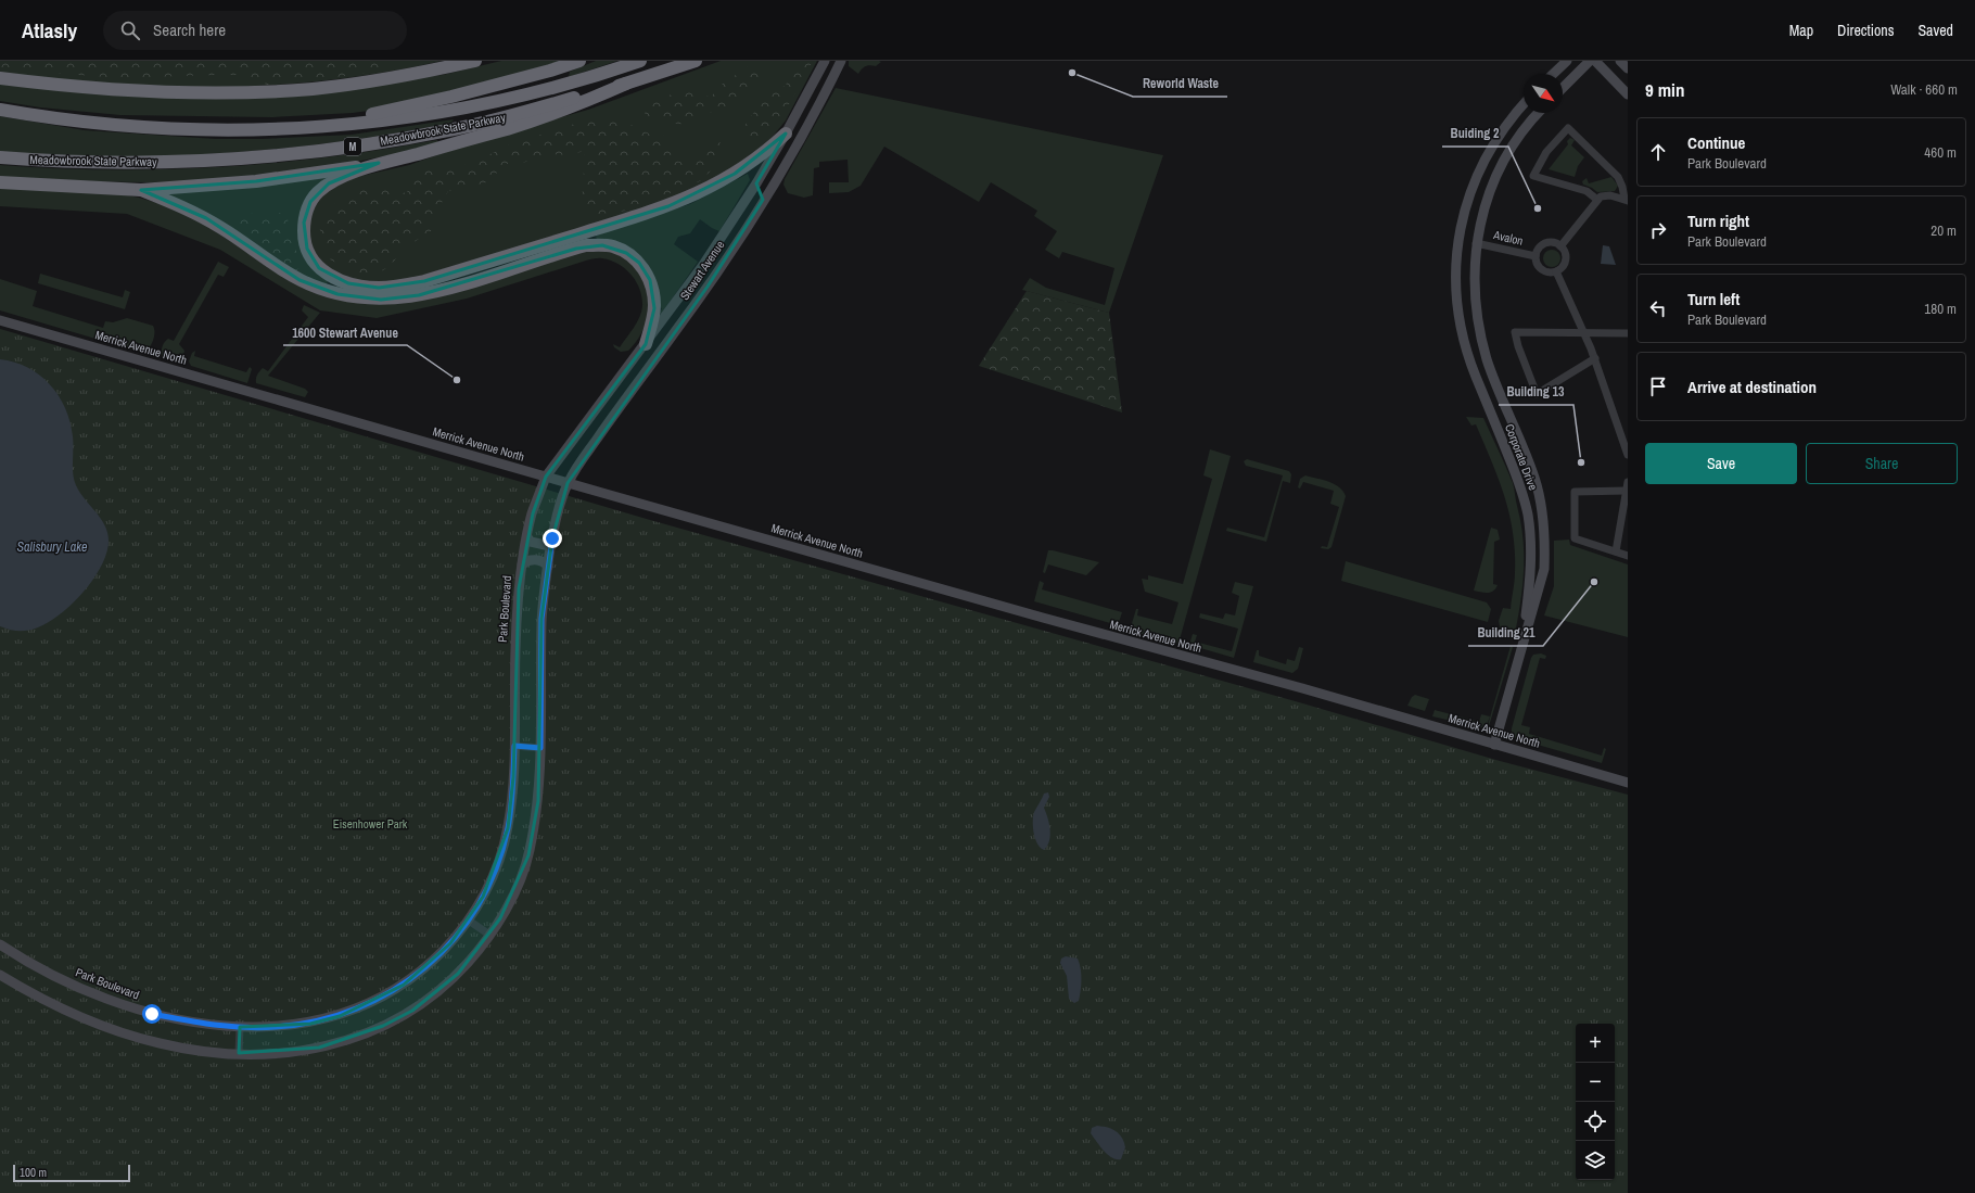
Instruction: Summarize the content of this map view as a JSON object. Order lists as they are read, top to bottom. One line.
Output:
{"streets":{"highway":["Meadowbrook State Parkway","M"],"main road":["Stewart Avenue","Merrick Avenue North","Corporate Drive","Park Boulevard"],"street":["Avalon"]},"crossings":[["Avalon","Corporate Drive"],["Stewart Avenue","Merrick Avenue North"],["Stewart Avenue","Park Boulevard"],["Merrick Avenue North","Corporate Drive"],["Merrick Avenue North","Park Boulevard"]],"water":["Salisbury Lake"],"parks":["Eisenhower Park"],"places":["Reworld Waste","Buiding 2","1600 Stewart Avenue","Building 13","Building 21"],"scale_bar":"100 m","north":"bottom right","page":{"header":"Atlasly","search":"Search here","nav":["Map","Directions","Saved"],"heading":["9 min","Walk · 660 m"],"list":[["Continue","Park Boulevard","460 m"],["Turn right","Park Boulevard","20 m"],["Turn left","Park Boulevard","180 m"],"Arrive at destination"],"buttons":["Save","Share"],"map_buttons":["+","−"],"scale":"100 m"}}
